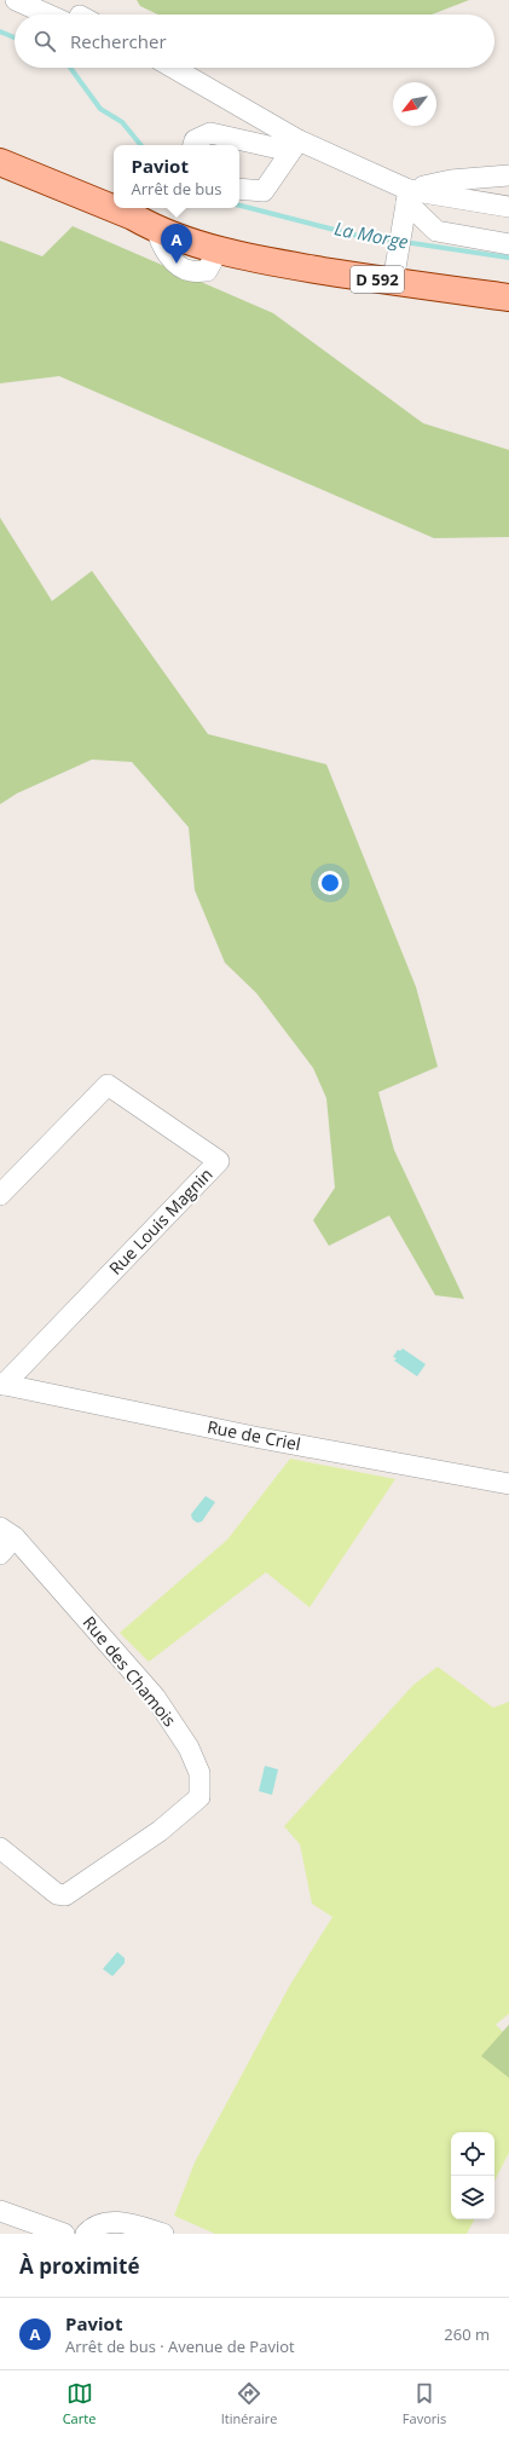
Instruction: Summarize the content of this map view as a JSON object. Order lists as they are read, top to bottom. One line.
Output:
{"streets":{"main road":["D 592"],"street":["Rue Louis Magnin","Rue de Criel","Rue des Chamois"]},"crossings":[["Rue Louis Magnin","Rue de Criel"]],"water":["La Morge"],"north":"bottom left","page":{"search":"Rechercher","popup":["Paviot","Arrêt de bus"],"pins":"A","heading":"À proximité","list":[{"mark":"A","name":"Paviot","note":"Arrêt de bus · Avenue de Paviot","value":"260 m"}],"nav":["Carte","Itinéraire","Favoris"]}}
